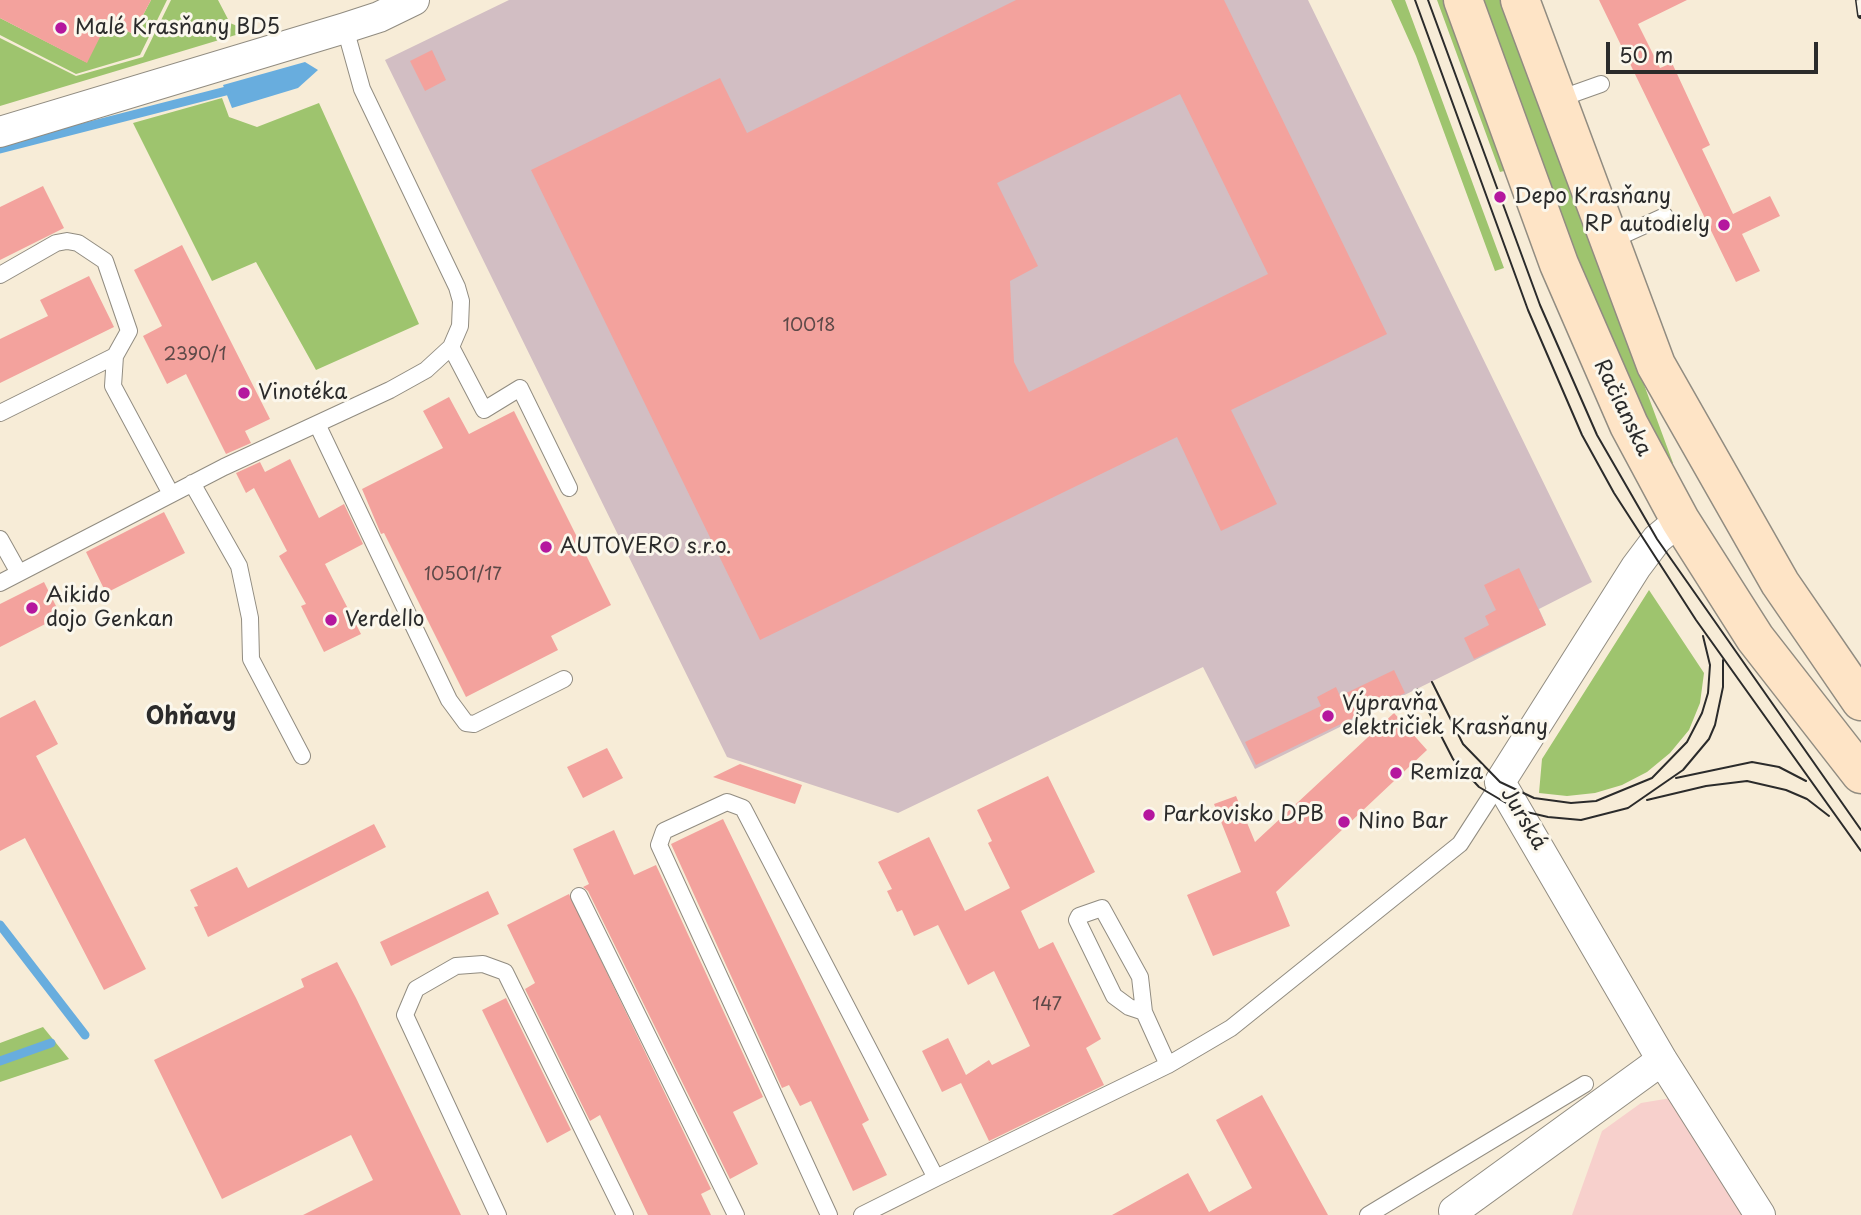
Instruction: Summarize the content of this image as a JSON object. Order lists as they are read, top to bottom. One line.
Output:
{"streets":{"main road":["Račianska"],"street":["Jurská"]},"crossings":[["Račianska","Jurská"]],"districts":["Ohňavy"],"places":["Malé Krasňany BD5","Depo Krasňany","RP autodiely","Vinotéka","AUTOVERO s.r.o.","Aikido dojo Genkan","Verdello","Výpravňa električiek Krasňany","Remíza","Parkovisko DPB","Nino Bar"],"house_numbers":["10018","2390/1","10501/17","147"],"scale_bar":"50 m"}
